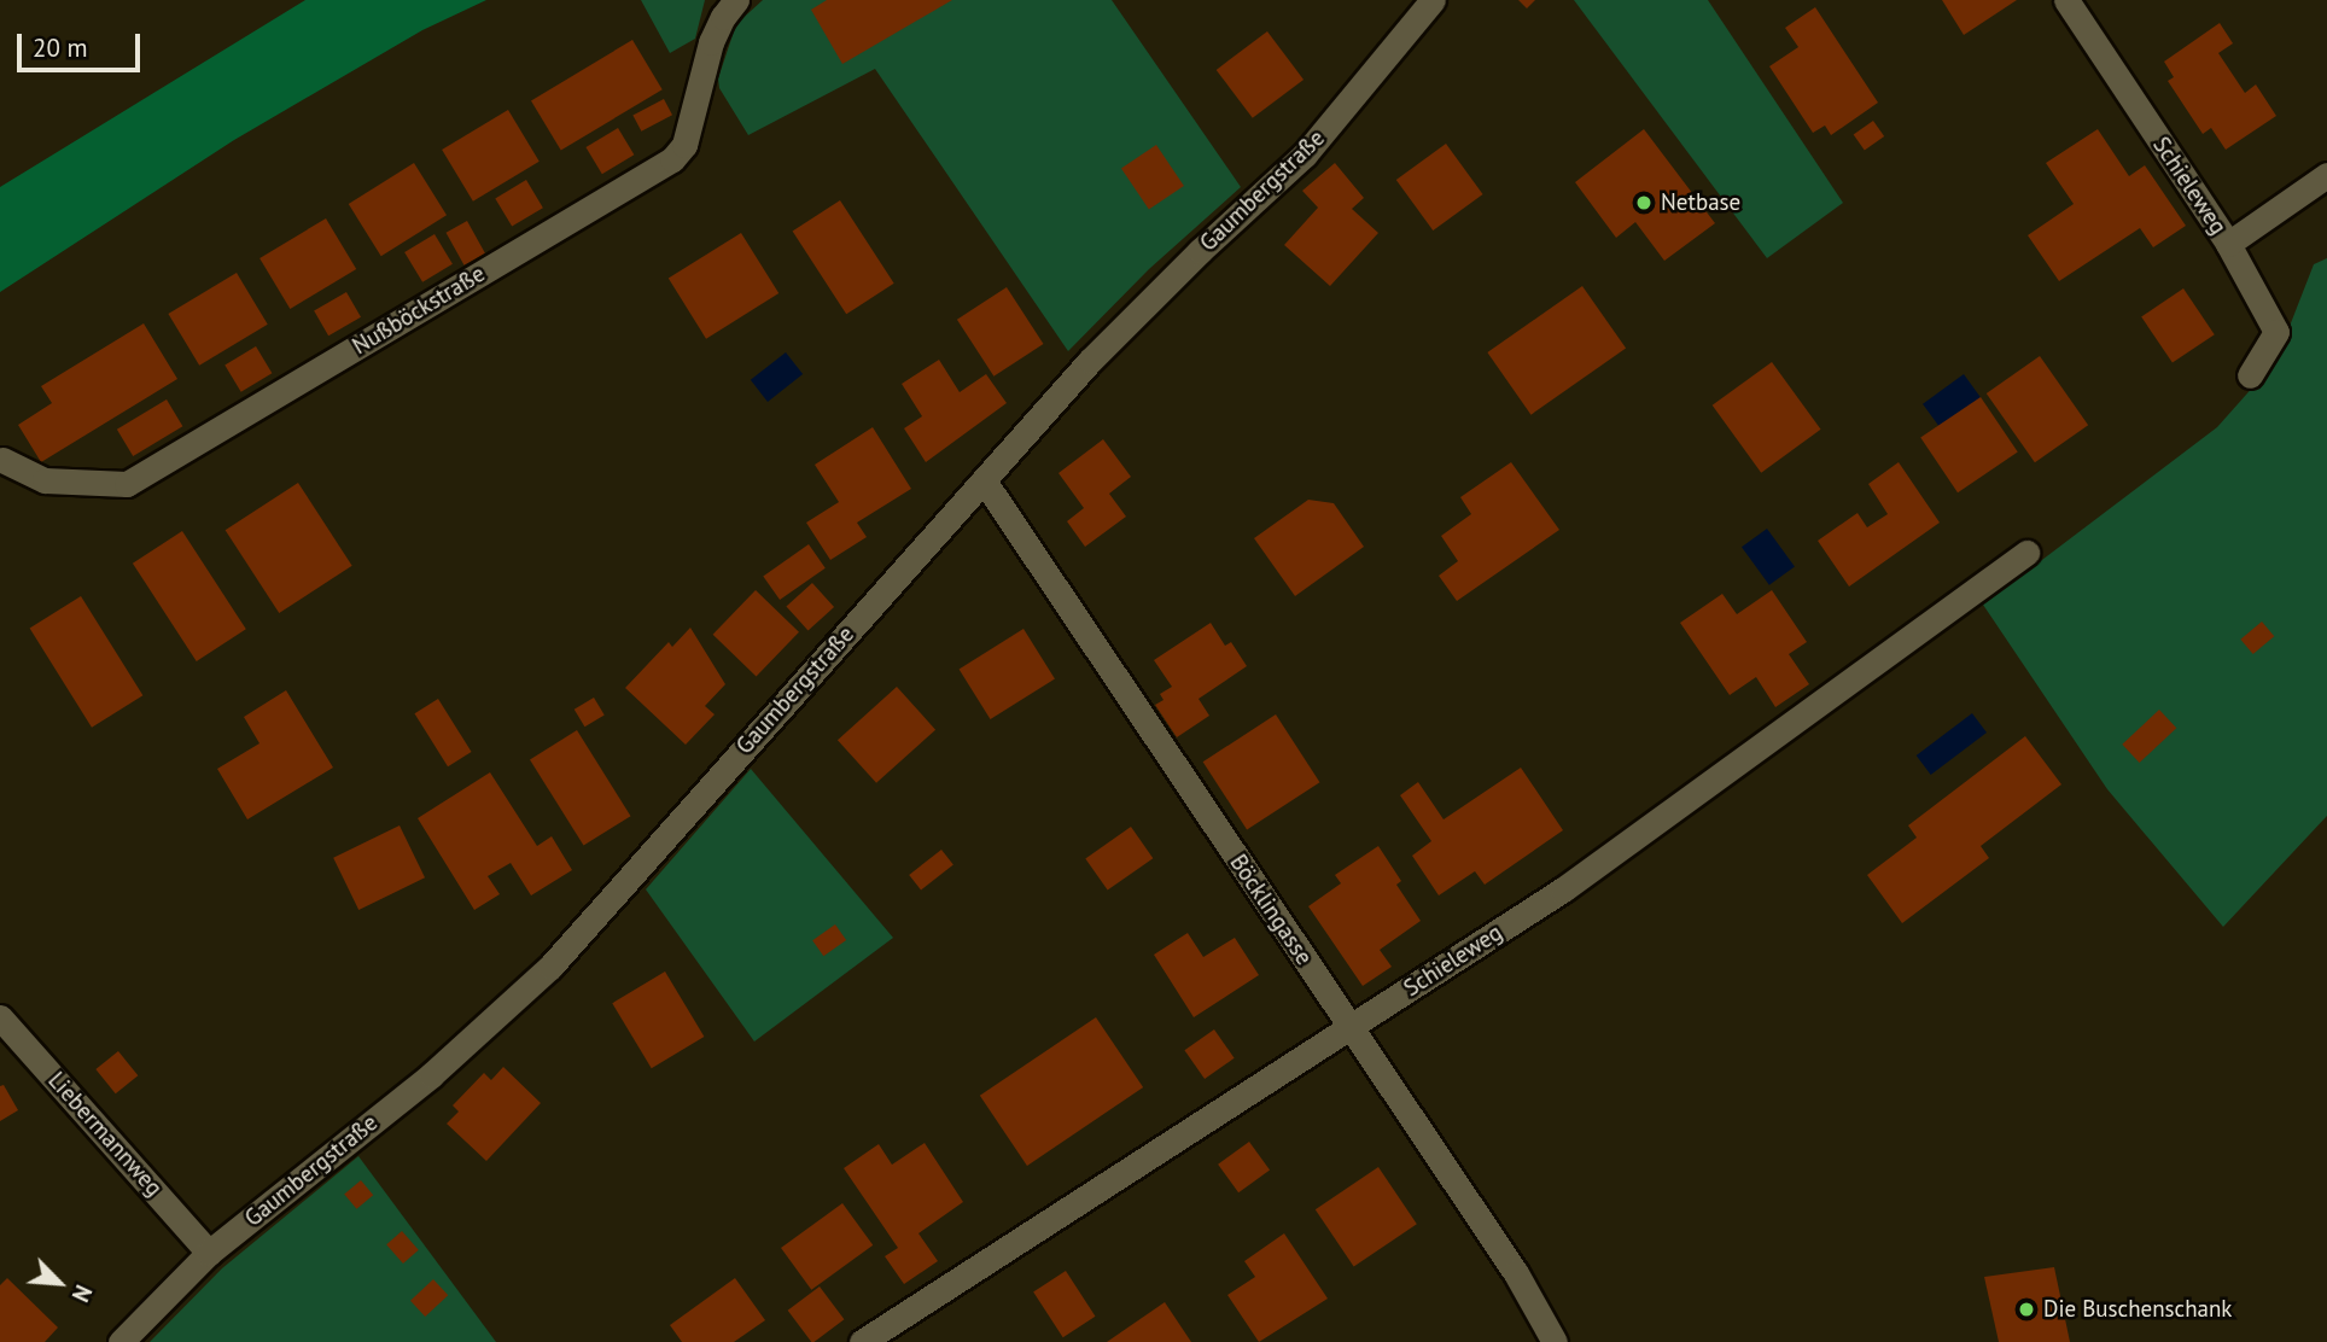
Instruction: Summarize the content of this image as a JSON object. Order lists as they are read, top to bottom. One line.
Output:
{"streets":{"street":["Schieleweg","Gaumbergstraße","Nußböckstraße","Böcklingasse","Liebermannweg"]},"crossings":[["Schieleweg","Böcklingasse"],["Gaumbergstraße","Böcklingasse"],["Gaumbergstraße","Liebermannweg"]],"places":["Netbase","Die Buschenschank"],"scale_bar":"20 m","north":"bottom right"}
